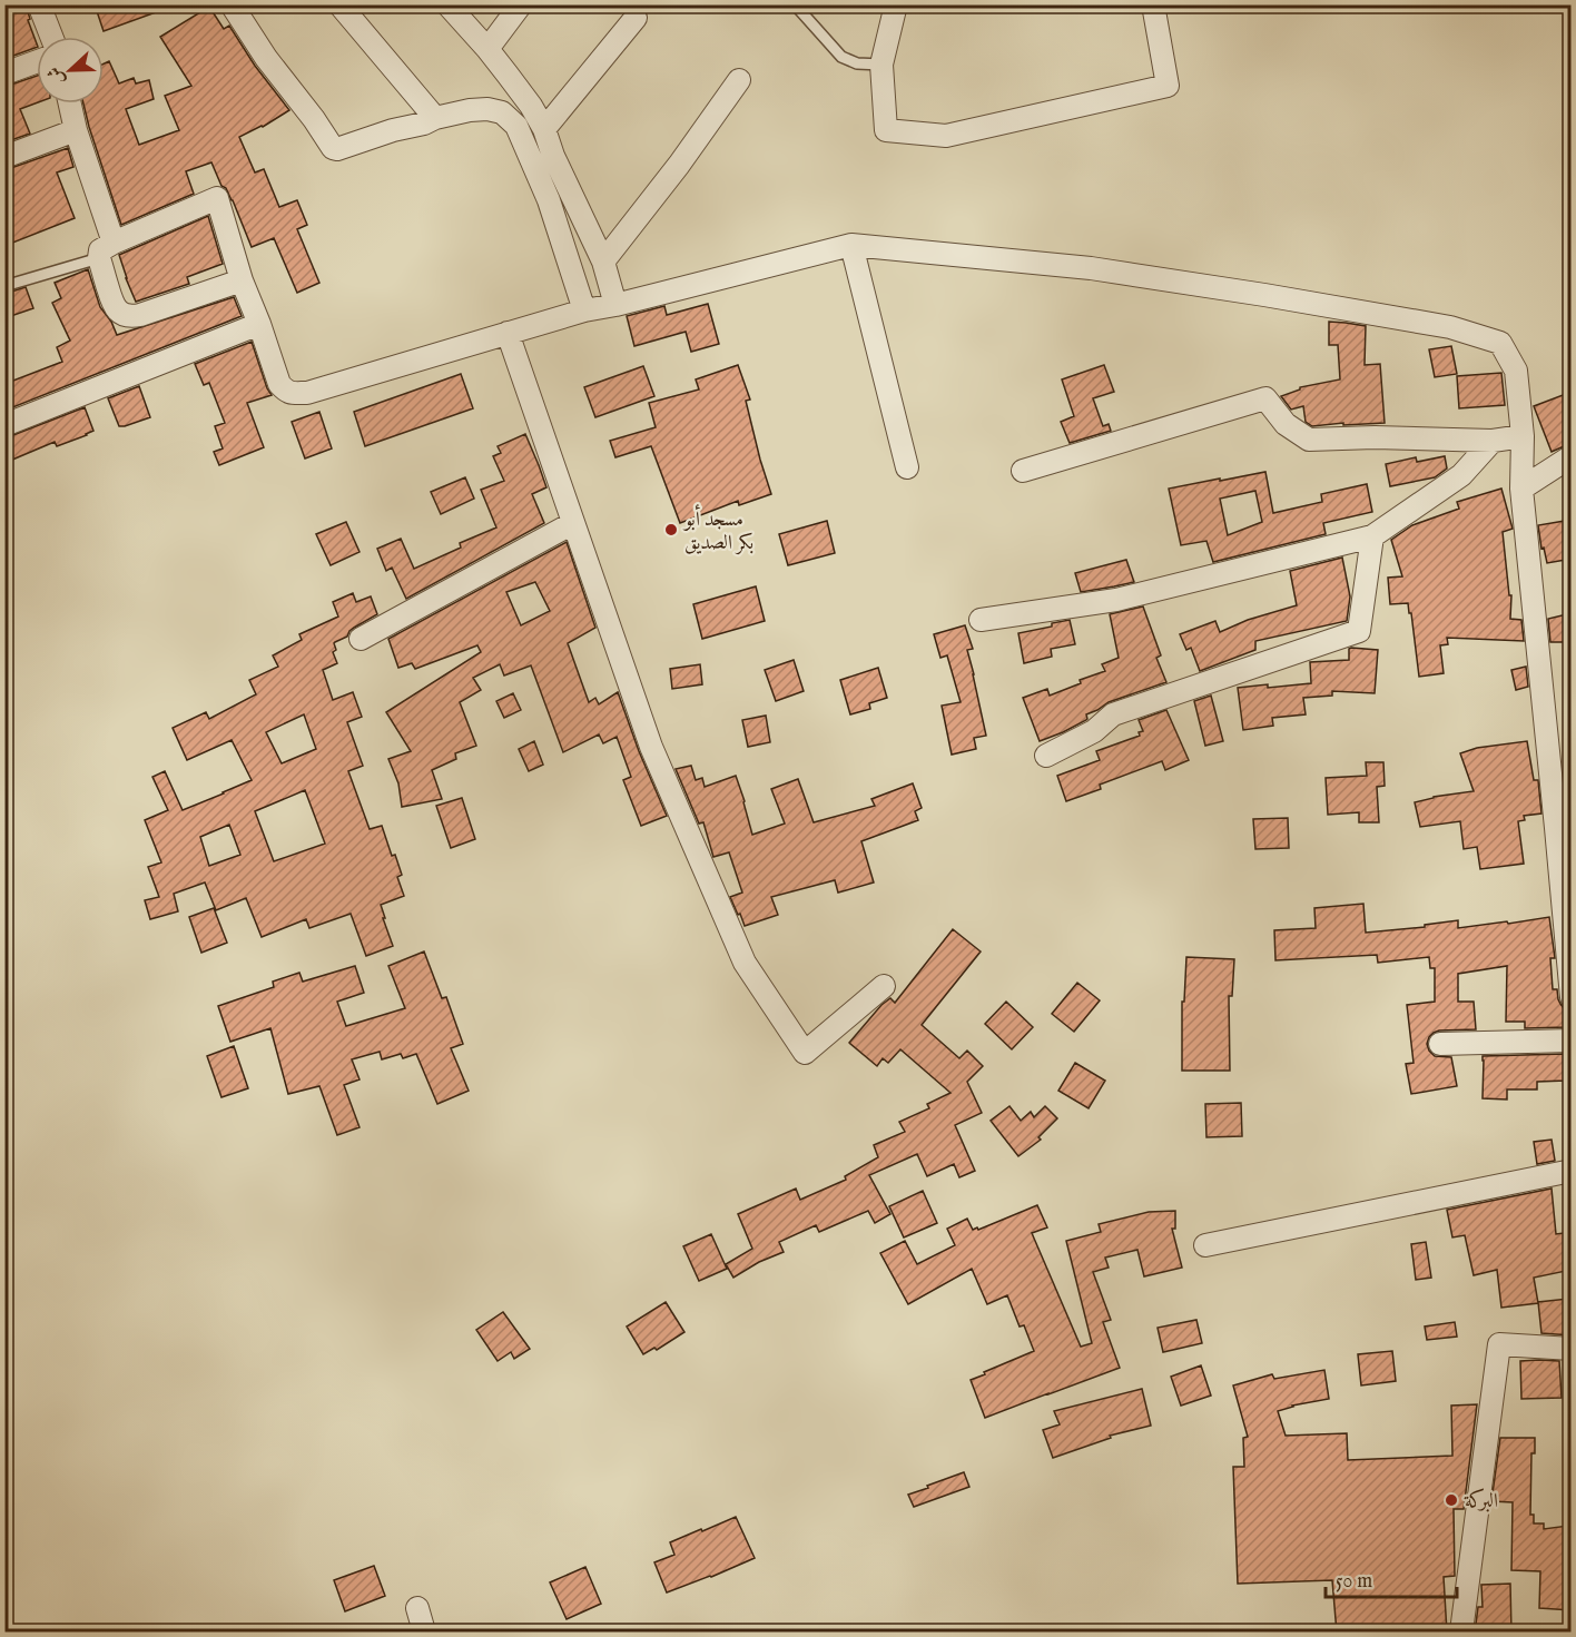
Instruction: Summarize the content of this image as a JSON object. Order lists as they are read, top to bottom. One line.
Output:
{"places":["مسجد أبو بكر الصديق","البركة"],"scale_bar":"50 m","north":"left"}
